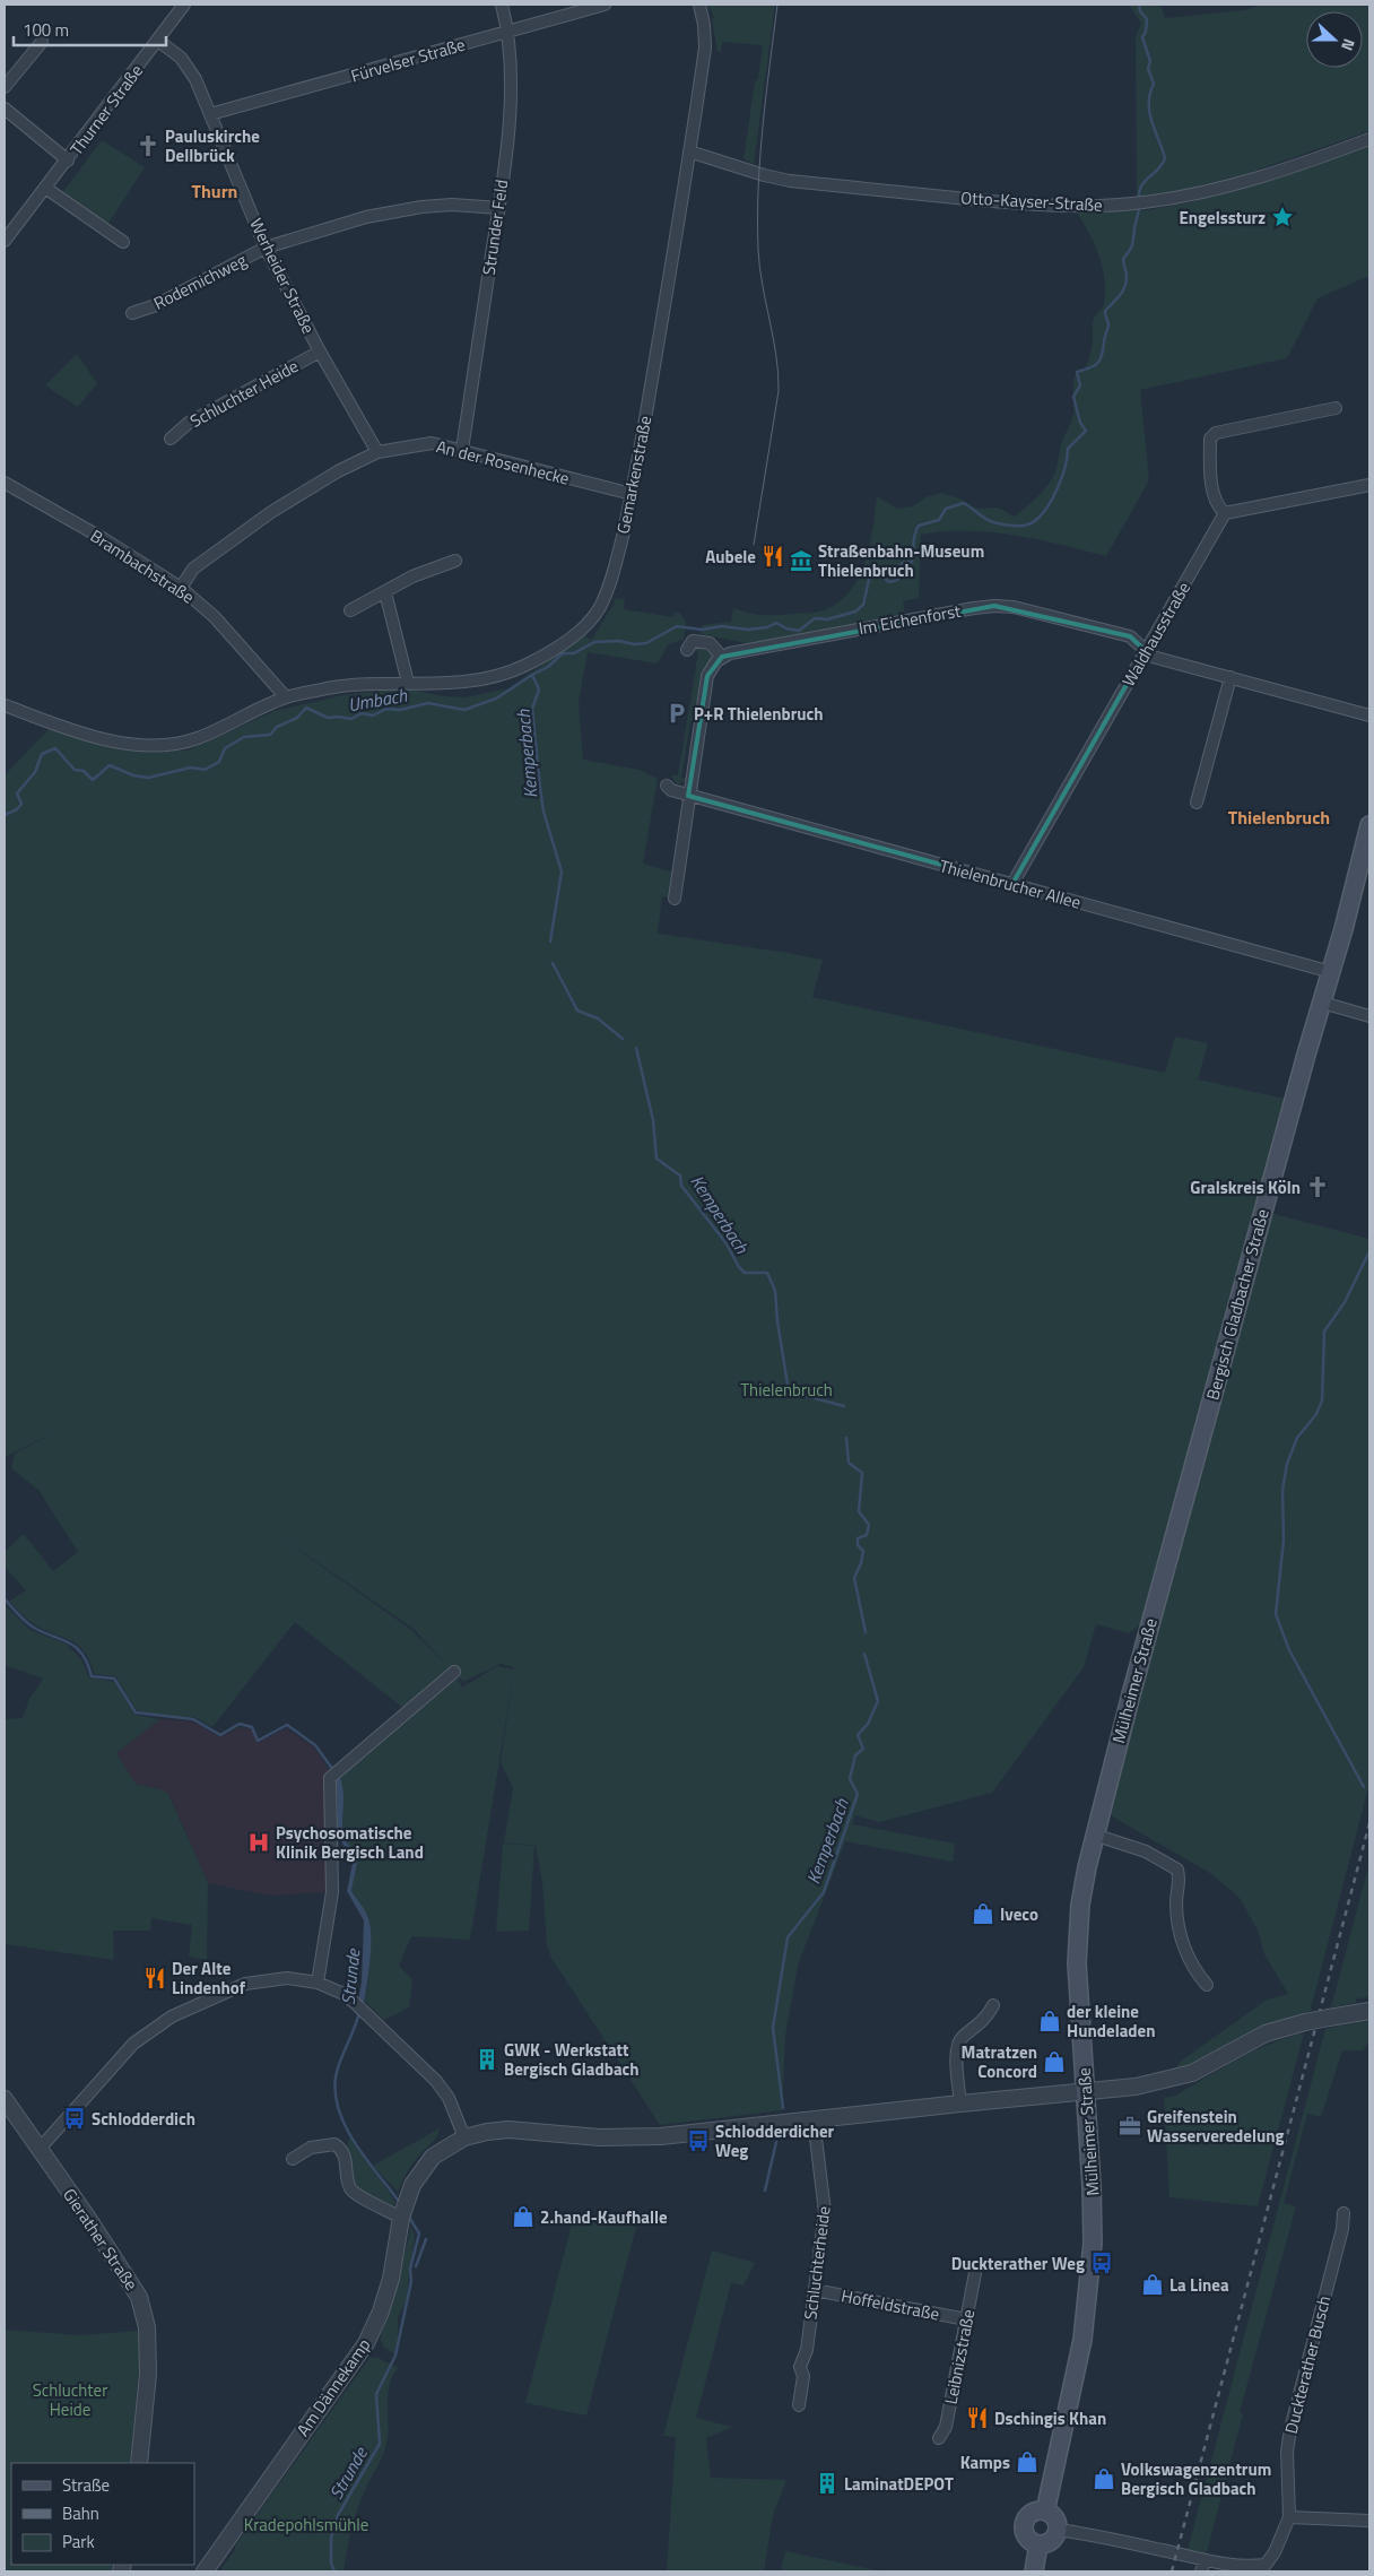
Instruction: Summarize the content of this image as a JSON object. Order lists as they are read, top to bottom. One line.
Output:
{"streets":{"main road":["Bergisch Gladbacher Straße","Mülheimer Straße"],"street":["Fürvelser Straße","Thurner Straße","Otto-Kayser-Straße","Strunder Feld","Werheider Straße","Rodemichweg","Schluchter Heide","An der Rosenhecke","Gemarkenstraße","Brambachstraße","Im Eichenforst","Waldhausstraße","Thielenbrucher Allee","Gierather Straße","Schluchterheide","Hoffeldstraße","Leibnizstraße","Duckterather Busch","Am Dännekamp"]},"crossings":[["Fürvelser Straße","Strunder Feld"],["Fürvelser Straße","Werheider Straße"],["Thurner Straße","Werheider Straße"],["Otto-Kayser-Straße","Gemarkenstraße"],["Strunder Feld","Rodemichweg"],["Strunder Feld","An der Rosenhecke"],["Werheider Straße","Rodemichweg"],["Werheider Straße","Schluchter Heide"],["Werheider Straße","An der Rosenhecke"],["An der Rosenhecke","Gemarkenstraße"],["An der Rosenhecke","Brambachstraße"],["Gemarkenstraße","Brambachstraße"],["Im Eichenforst","Waldhausstraße"],["Waldhausstraße","Thielenbrucher Allee"],["Thielenbrucher Allee","Bergisch Gladbacher Straße"],["Bergisch Gladbacher Straße","Mülheimer Straße"],["Schluchterheide","Hoffeldstraße"],["Hoffeldstraße","Leibnizstraße"]],"districts":["Thurn","Thielenbruch"],"water":["Umbach","Kemperbach","Strunde"],"parks":["Thielenbruch","Schluchter Heide","Kradepohlsmühle"],"places":{"church":["Pauluskirche Dellbrück","Gralskreis Köln"],"place":["Engelssturz"],"restaurant":["Aubele","Der Alte Lindenhof","Dschingis Khan"],"museum":["Straßenbahn-Museum Thielenbruch"],"parking":["P+R Thielenbruch"],"hospital":["Psychosomatische Klinik Bergisch Land"],"shop":["Iveco","der kleine Hundeladen","Matratzen Concord","2.hand-Kaufhalle","La Linea","Kamps","Volkswagenzentrum Bergisch Gladbach"],"building":["GWK - Werkstatt Bergisch Gladbach","LaminatDEPOT"],"bus stop":["Schlodderdich","Schlodderdicher Weg","Duckterather Weg"],"office":["Greifenstein Wasserveredelung"]},"legend":["Straße","Bahn","Park"],"scale_bar":"100 m","north":"right"}
